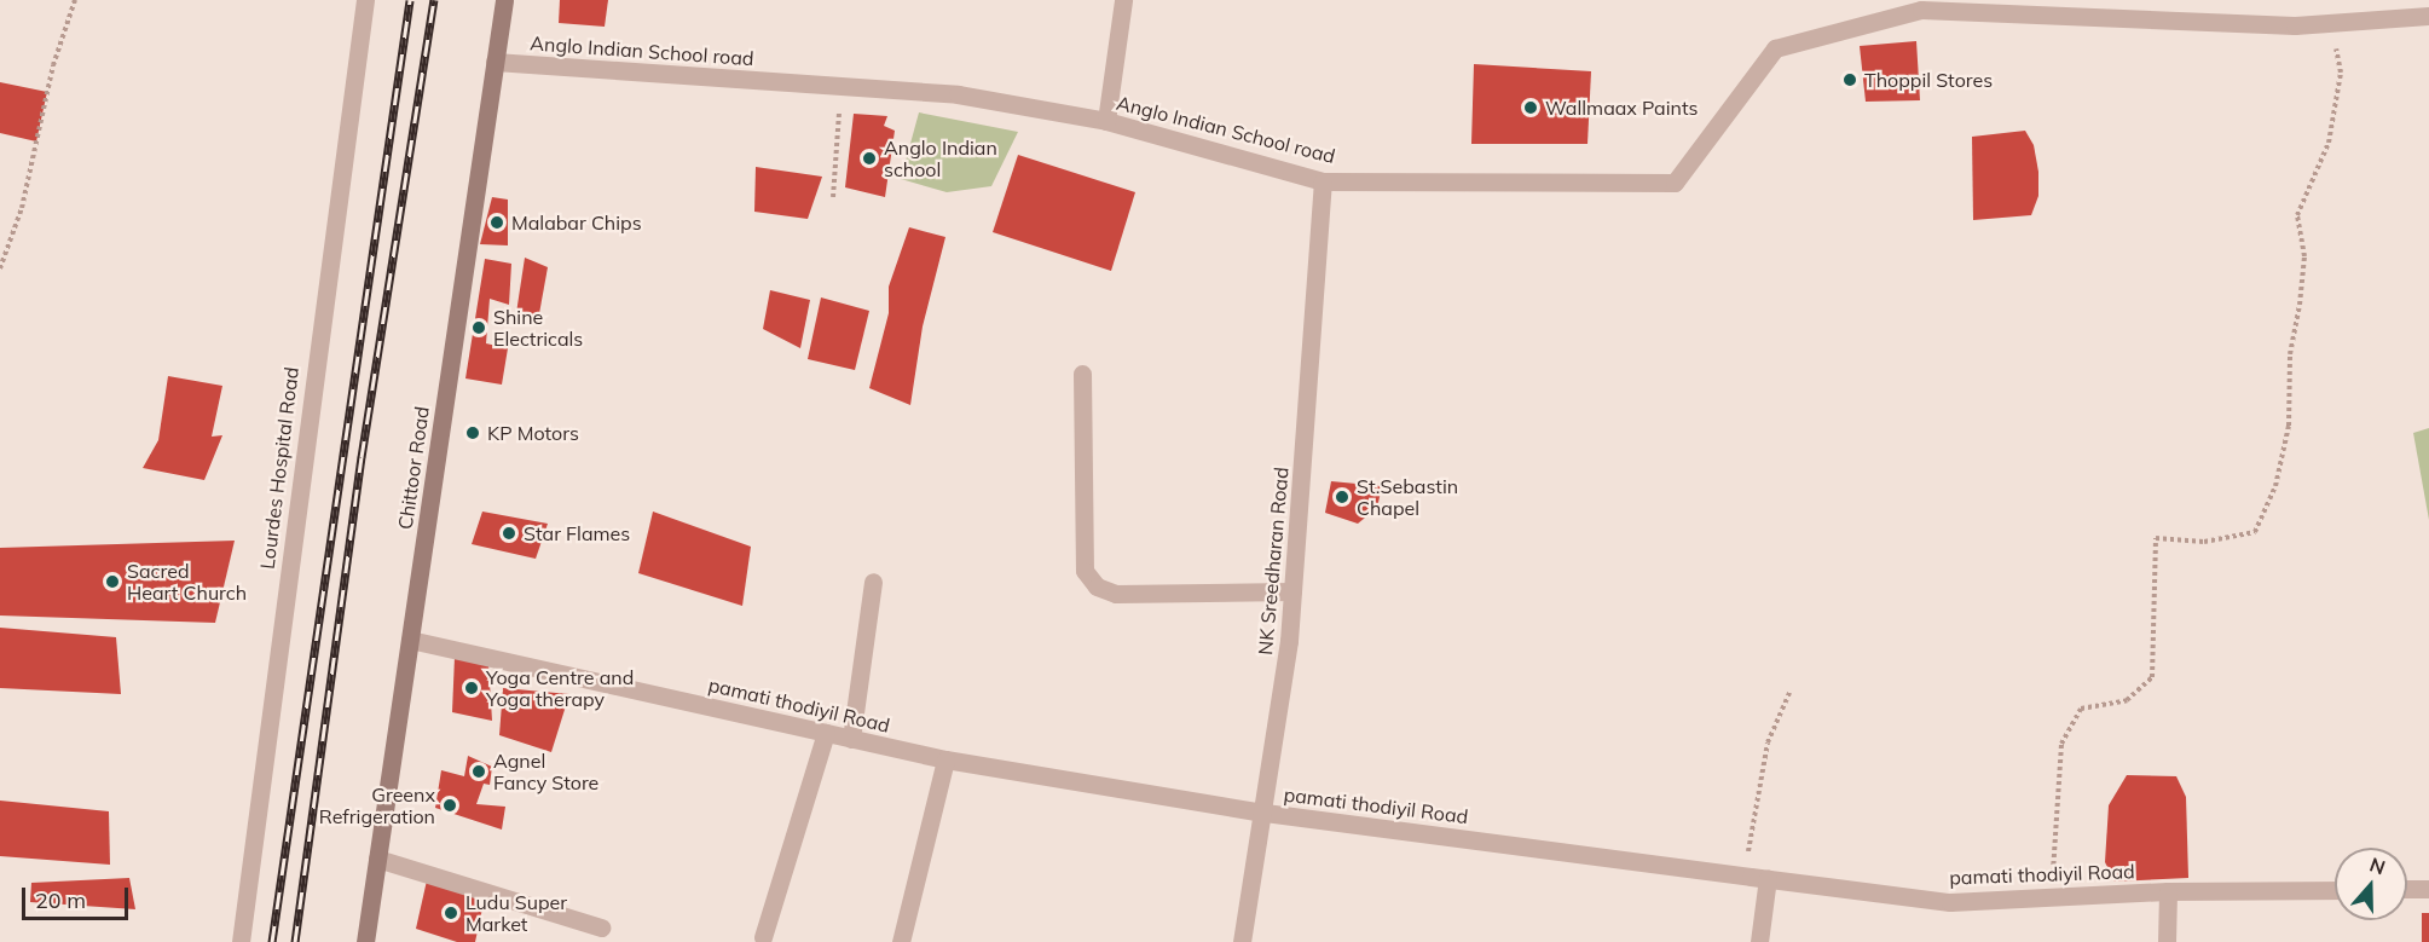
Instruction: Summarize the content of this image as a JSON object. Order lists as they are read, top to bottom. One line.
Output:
{"streets":{"main road":["Chittoor Road"],"street":["Anglo Indian School road","Lourdes Hospital Road","NK Sreedharan Road","pamati thodiyil Road"]},"crossings":[["Anglo Indian School road","Chittoor Road"],["Anglo Indian School road","NK Sreedharan Road"],["Chittoor Road","pamati thodiyil Road"],["NK Sreedharan Road","pamati thodiyil Road"]],"places":["Thoppil Stores","Wallmaax Paints","Anglo Indian school","Malabar Chips","Shine Electricals","KP Motors","St.Sebastin Chapel","Star Flames","Sacred Heart Church","Yoga Centre and Yoga therapy","Agnel Fancy Store","Greenx Refrigeration","Ludu Super Market"],"scale_bar":"20 m","north":"top"}
